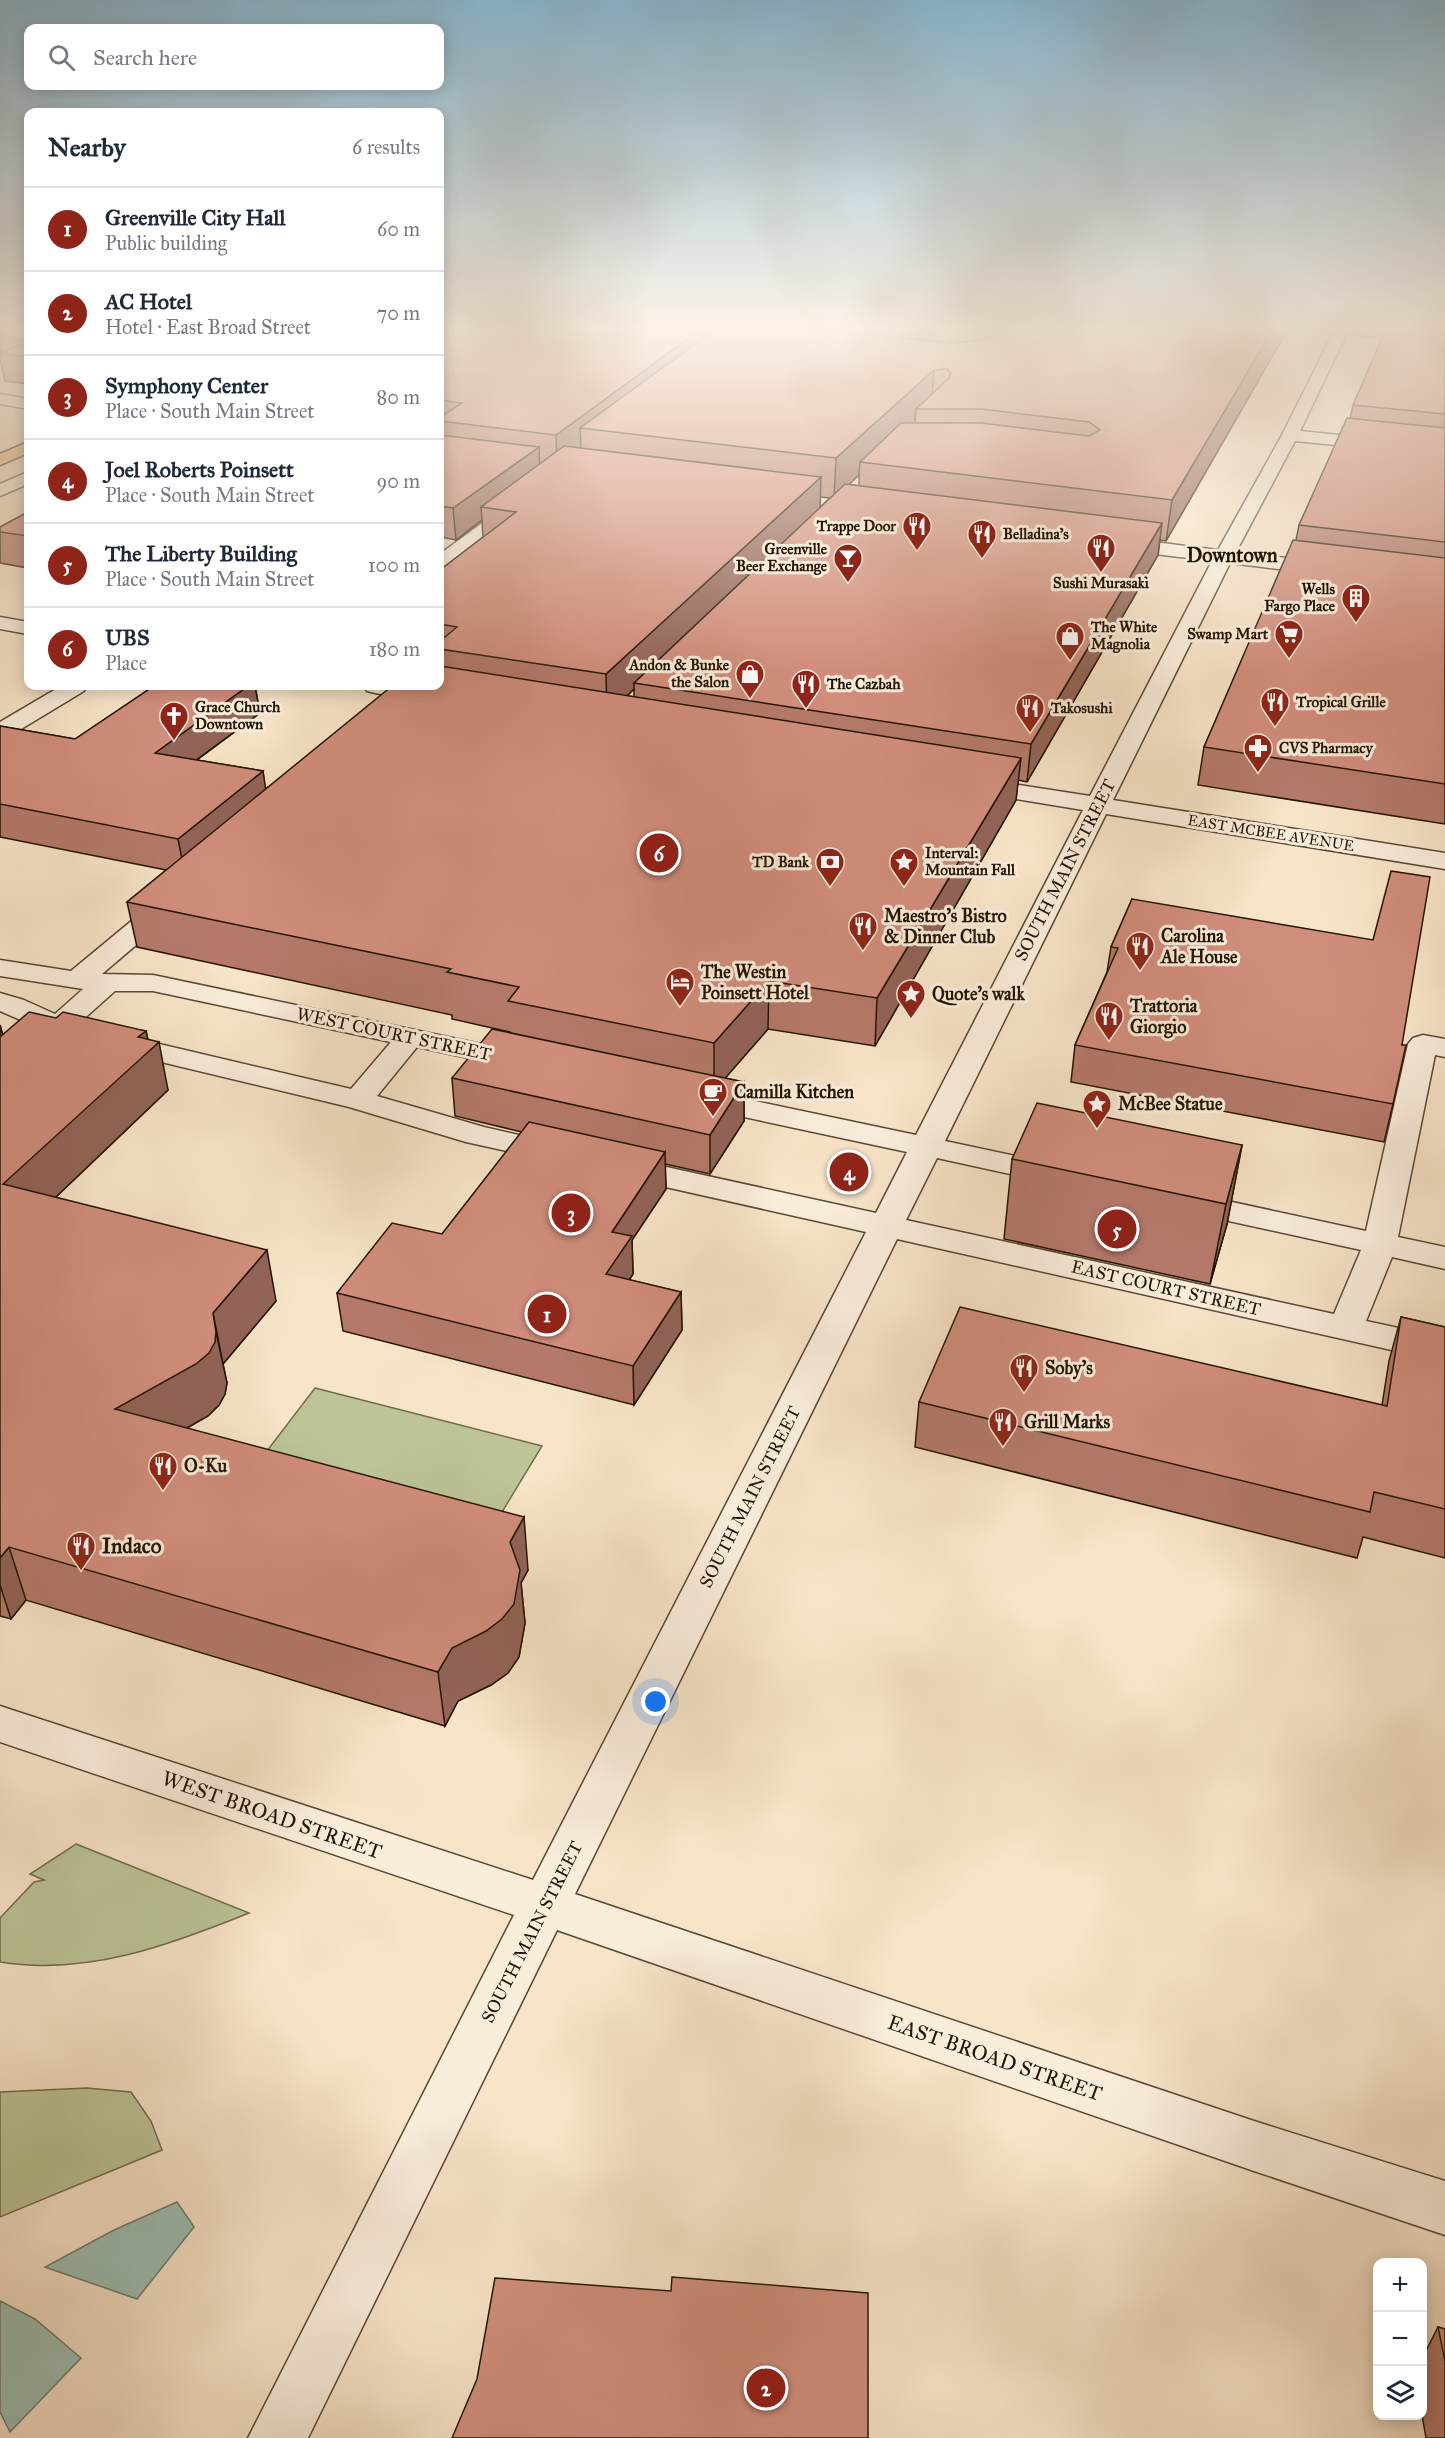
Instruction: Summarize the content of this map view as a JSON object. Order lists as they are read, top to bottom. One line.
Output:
{"streets":{"street":["EAST MCBEE AVENUE","SOUTH MAIN STREET","WEST COURT STREET","EAST COURT STREET","WEST BROAD STREET","EAST BROAD STREET"]},"crossings":[["EAST MCBEE AVENUE","SOUTH MAIN STREET"],["SOUTH MAIN STREET","EAST COURT STREET"],["SOUTH MAIN STREET","WEST BROAD STREET"],["SOUTH MAIN STREET","EAST BROAD STREET"],["WEST BROAD STREET","EAST BROAD STREET"]],"districts":["Downtown"],"places":{"restaurant":["Trappe Door","Belladina's","Sushi Murasaki","The Cazbah","Tropical Grille","Takosushi","Maestro's Bistro & Dinner Club","Carolina Ale House","Trattoria Giorgio","Soby's","Grill Marks","O-Ku","Indaco"],"bar":["Greenville Beer Exchange"],"building":["Wells Fargo Place"],"supermarket":["Swamp Mart"],"shop":["The White Magnolia","Andon & Bunke the Salon"],"church":["Grace Church Downtown"],"pharmacy":["CVS Pharmacy"],"bank":["TD Bank"],"place":["Interval: Mountain Fall","Quote's walk","McBee Statue"],"hotel":["The Westin Poinsett Hotel"],"cafe":["Camilla Kitchen"]},"page":{"search":"Search here","heading":["Nearby","6 results"],"list":[{"mark":"1","name":"Greenville City Hall","note":"Public building","value":"60 m"},{"mark":"2","name":"AC Hotel","note":"Hotel · East Broad Street","value":"70 m"},{"mark":"3","name":"Symphony Center","note":"Place · South Main Street","value":"80 m"},{"mark":"4","name":"Joel Roberts Poinsett","note":"Place · South Main Street","value":"90 m"},{"mark":"5","name":"The Liberty Building","note":"Place · South Main Street","value":"100 m"},{"mark":"6","name":"UBS","note":"Place","value":"180 m"}],"pins":["6","4","3","5","1","2"],"map_buttons":["+","−"]}}
